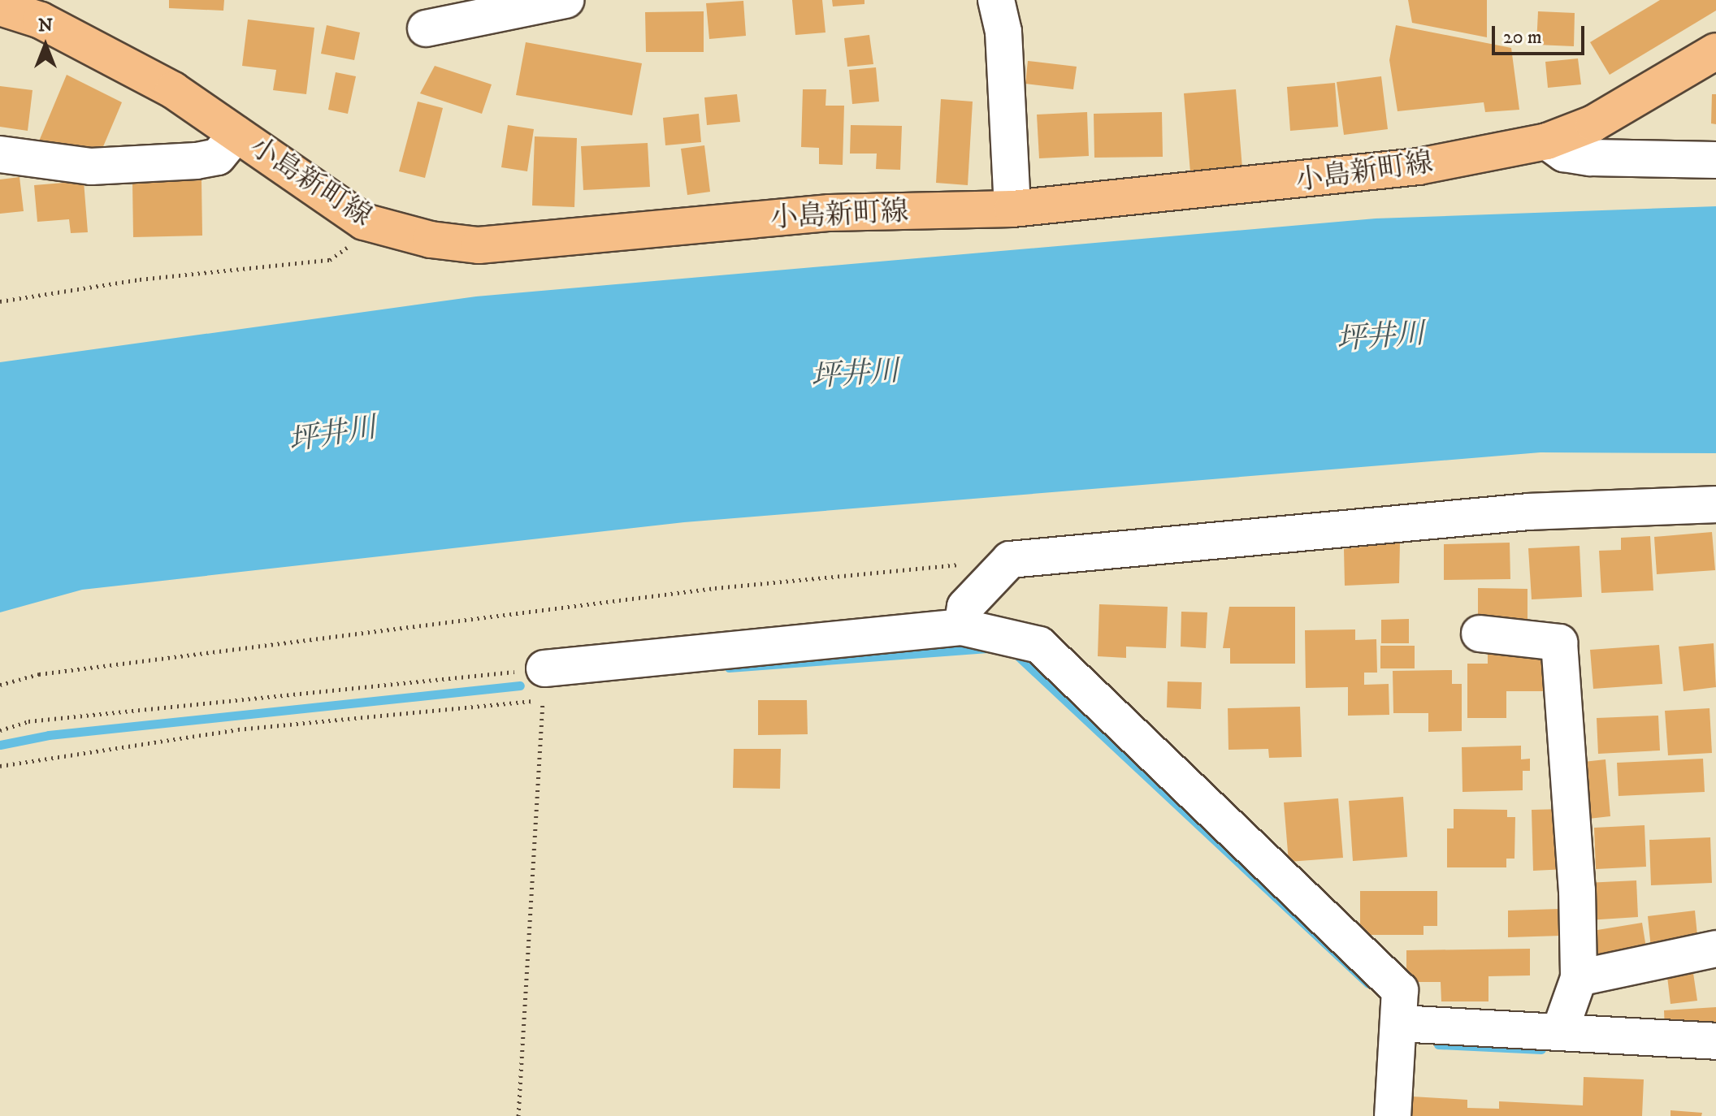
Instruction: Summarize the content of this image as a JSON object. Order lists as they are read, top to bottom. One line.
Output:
{"streets":{"main road":["小島新町線"]},"water":["坪井川"],"scale_bar":"20 m","north":"top"}
